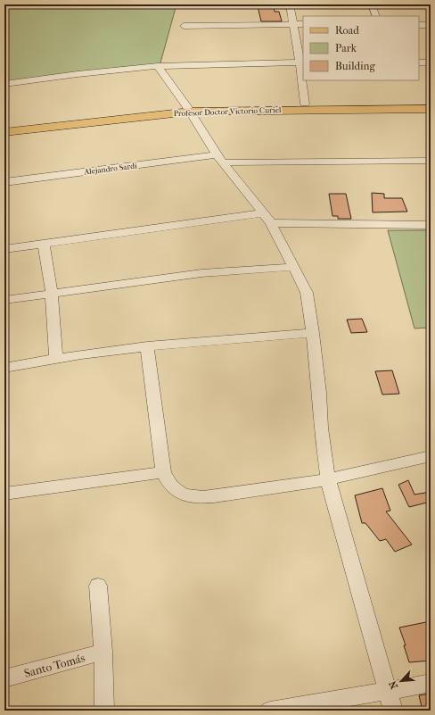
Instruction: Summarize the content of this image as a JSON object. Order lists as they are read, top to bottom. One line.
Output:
{"streets":{"main road":["Profesor Doctor Victorio Curiel"],"street":["Alejandro Sardi","Santo Tomás"]},"legend":["Road","Park","Building"],"north":"bottom left"}
